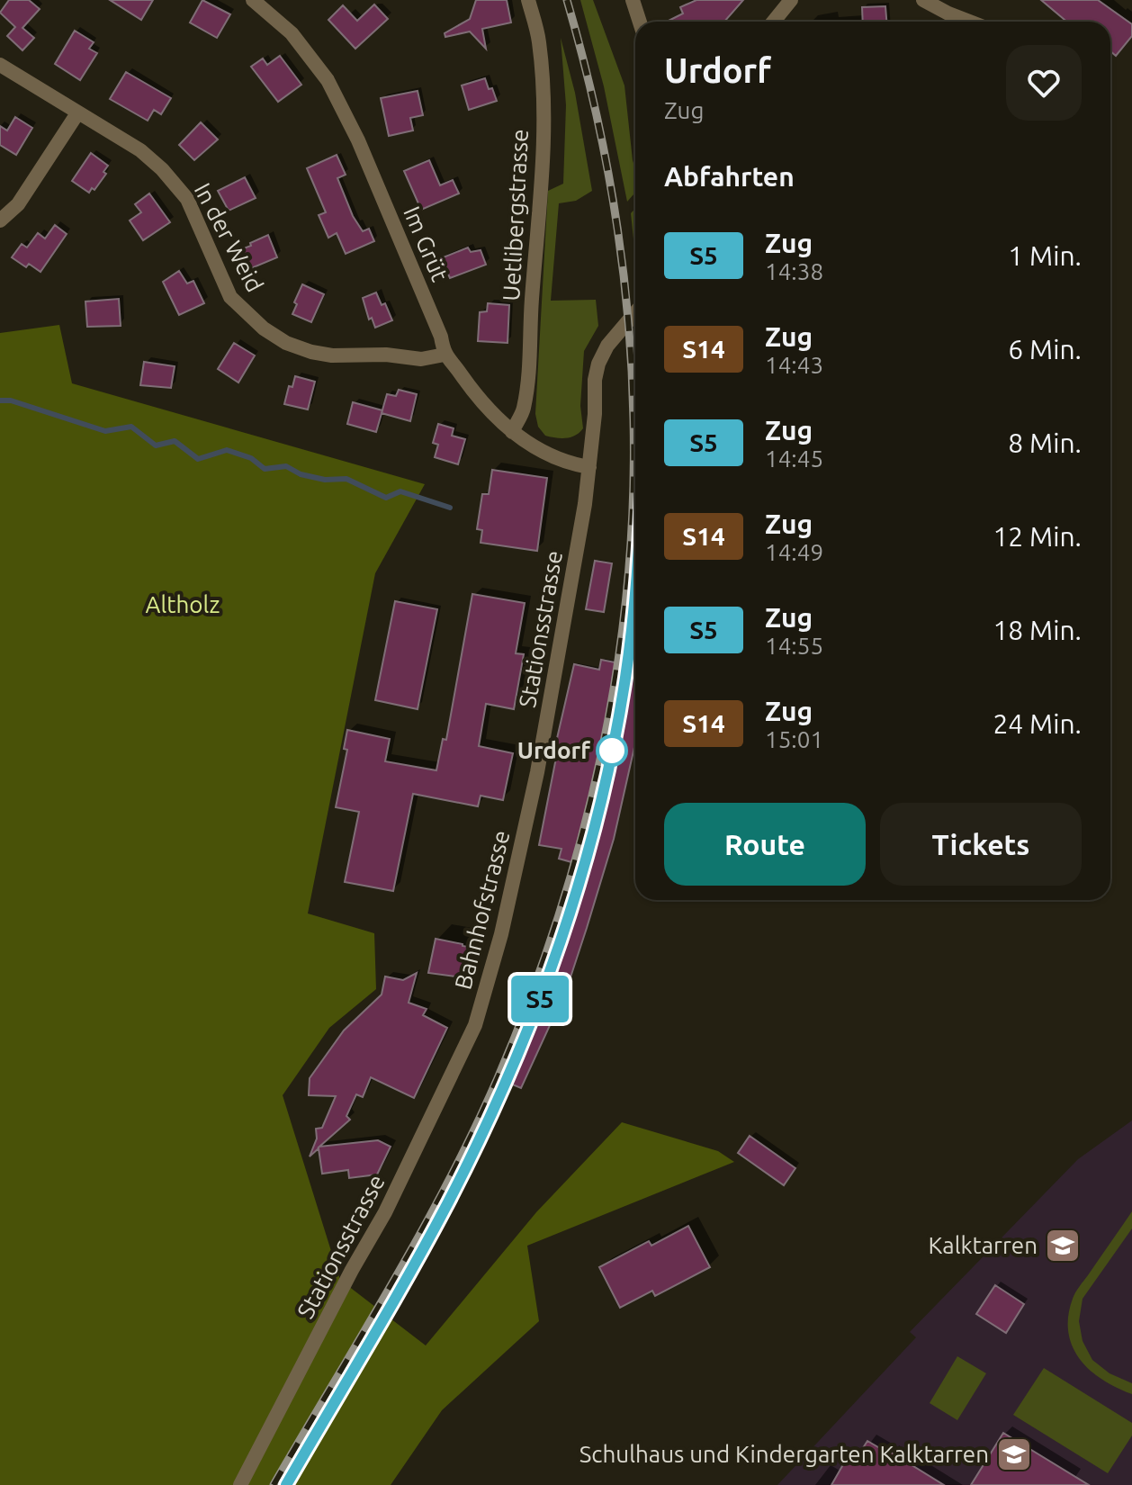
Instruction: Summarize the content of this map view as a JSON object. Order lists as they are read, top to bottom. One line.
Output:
{"streets":{"street":["Uetlibergstrasse","In der Weid","Im Grüt","Stationsstrasse","Bahnhofstrasse"]},"crossings":[["Uetlibergstrasse","Im Grüt"],["In der Weid","Im Grüt"],["Im Grüt","Stationsstrasse"],["Stationsstrasse","Bahnhofstrasse"]],"parks":["Altholz"],"places":{"other":["Urdorf"],"school or university":["Kalktarren","Schulhaus und Kindergarten Kalktarren"]},"page":{"on_map":"S5","heading":[["Urdorf","Zug"],"Abfahrten"],"list":[{"mark":"S5","name":"Zug","note":"14:38","value":"1 Min."},{"mark":"S14","name":"Zug","note":"14:43","value":"6 Min."},{"mark":"S5","name":"Zug","note":"14:45","value":"8 Min."},{"mark":"S14","name":"Zug","note":"14:49","value":"12 Min."},{"mark":"S5","name":"Zug","note":"14:55","value":"18 Min."},{"mark":"S14","name":"Zug","note":"15:01","value":"24 Min."}],"buttons":["Route","Tickets"]}}
